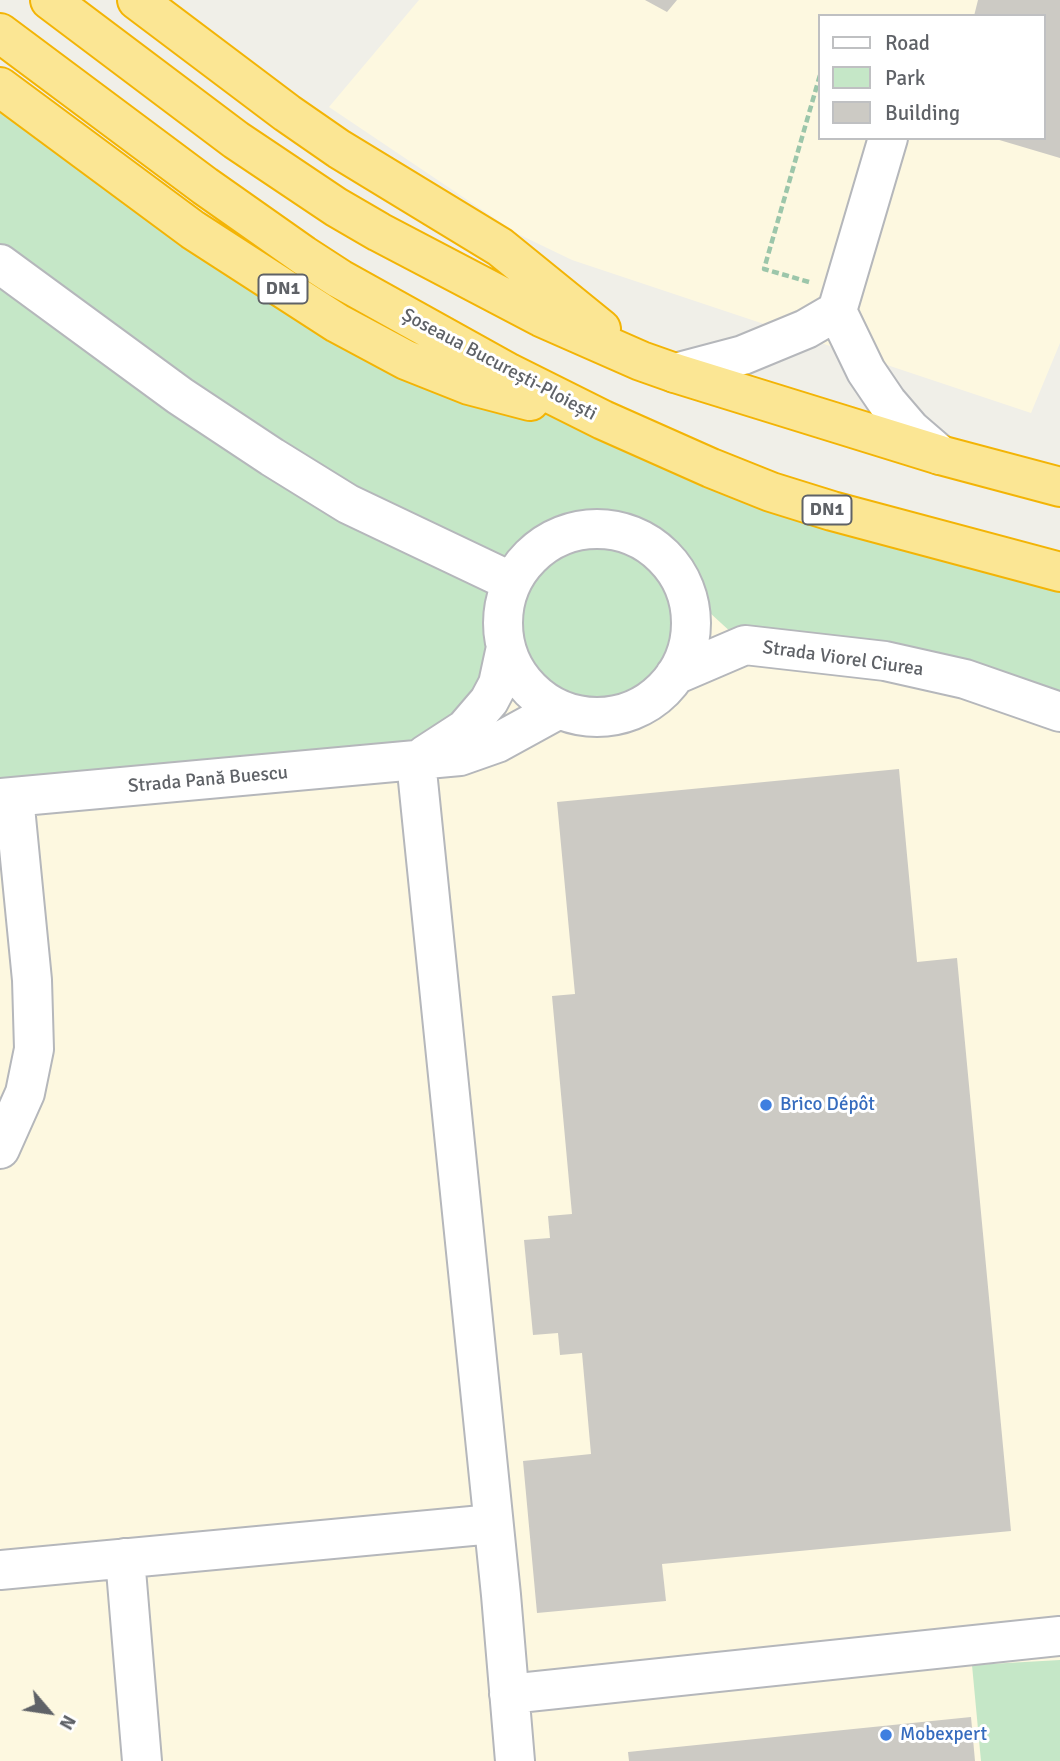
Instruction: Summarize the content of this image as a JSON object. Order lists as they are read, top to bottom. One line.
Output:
{"streets":{"highway":["DN1","Șoseaua București-Ploiești"],"street":["Strada Viorel Ciurea","Strada Pană Buescu"]},"crossings":[["DN1","Șoseaua București-Ploiești"],["Strada Viorel Ciurea","Strada Pană Buescu"]],"places":["Brico Dépôt","Mobexpert"],"legend":["Road","Park","Building"],"north":"bottom right"}
